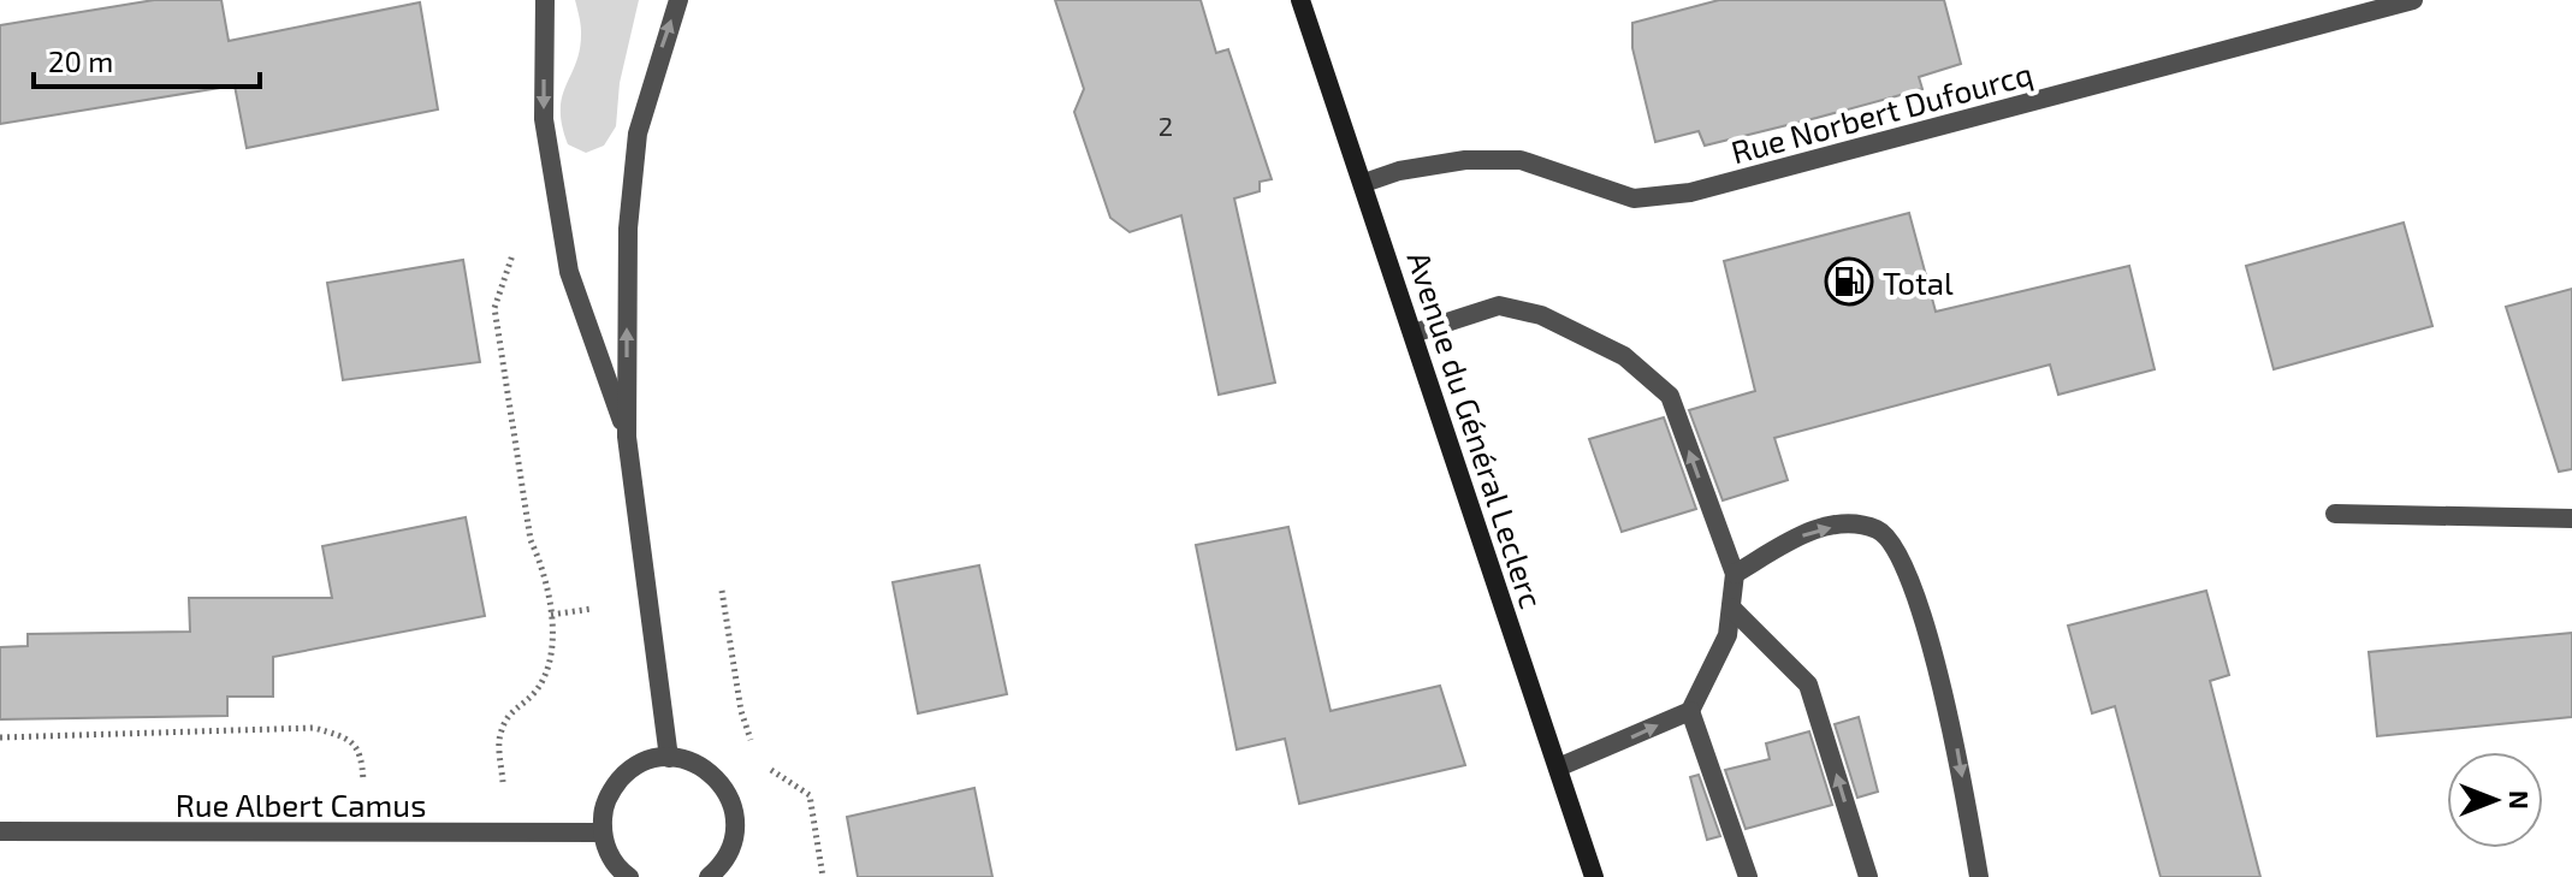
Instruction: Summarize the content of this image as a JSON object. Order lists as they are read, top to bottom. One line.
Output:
{"streets":{"main road":["Avenue du Général Leclerc"],"street":["Rue Norbert Dufourcq","Rue Albert Camus"]},"crossings":[["Rue Norbert Dufourcq","Avenue du Général Leclerc"]],"places":{"fuel station":["Total"]},"house_numbers":["2"],"scale_bar":"20 m","north":"right"}
